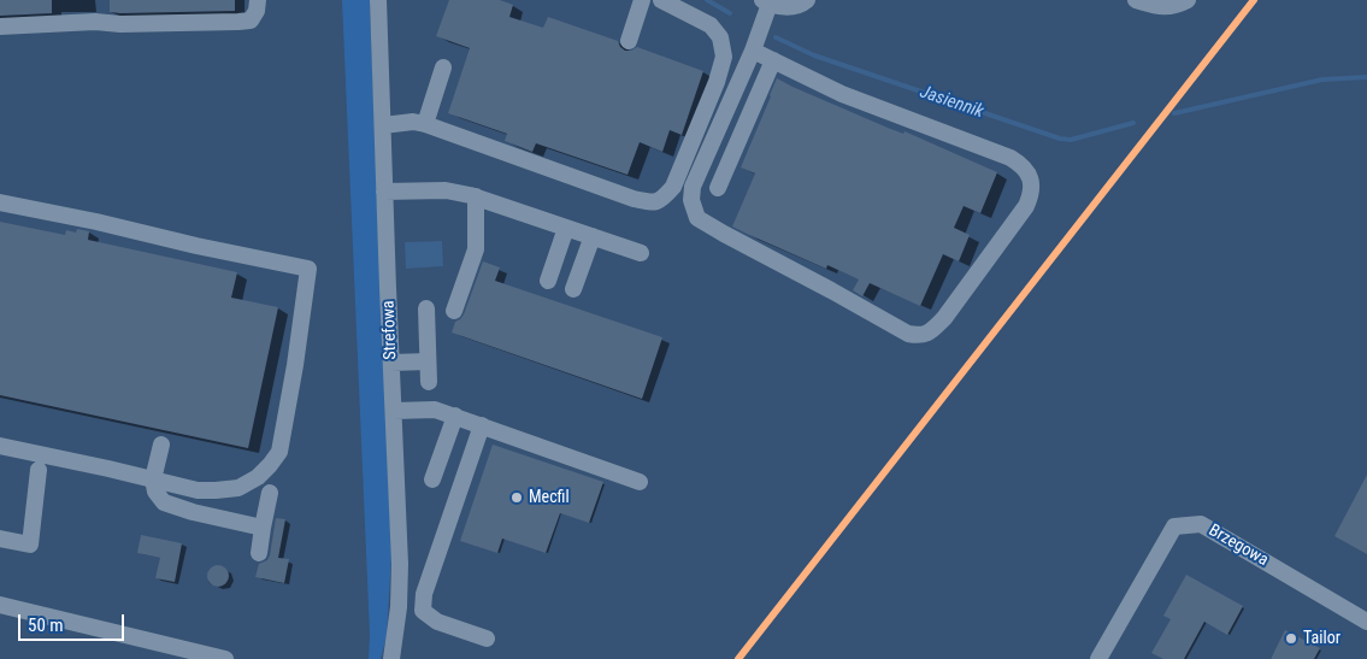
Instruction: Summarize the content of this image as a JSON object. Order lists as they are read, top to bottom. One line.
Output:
{"streets":{"street":["Strefowa","Brzegowa"]},"water":["Jasiennik"],"places":["Mecfil","Tailor"],"scale_bar":"50 m"}
